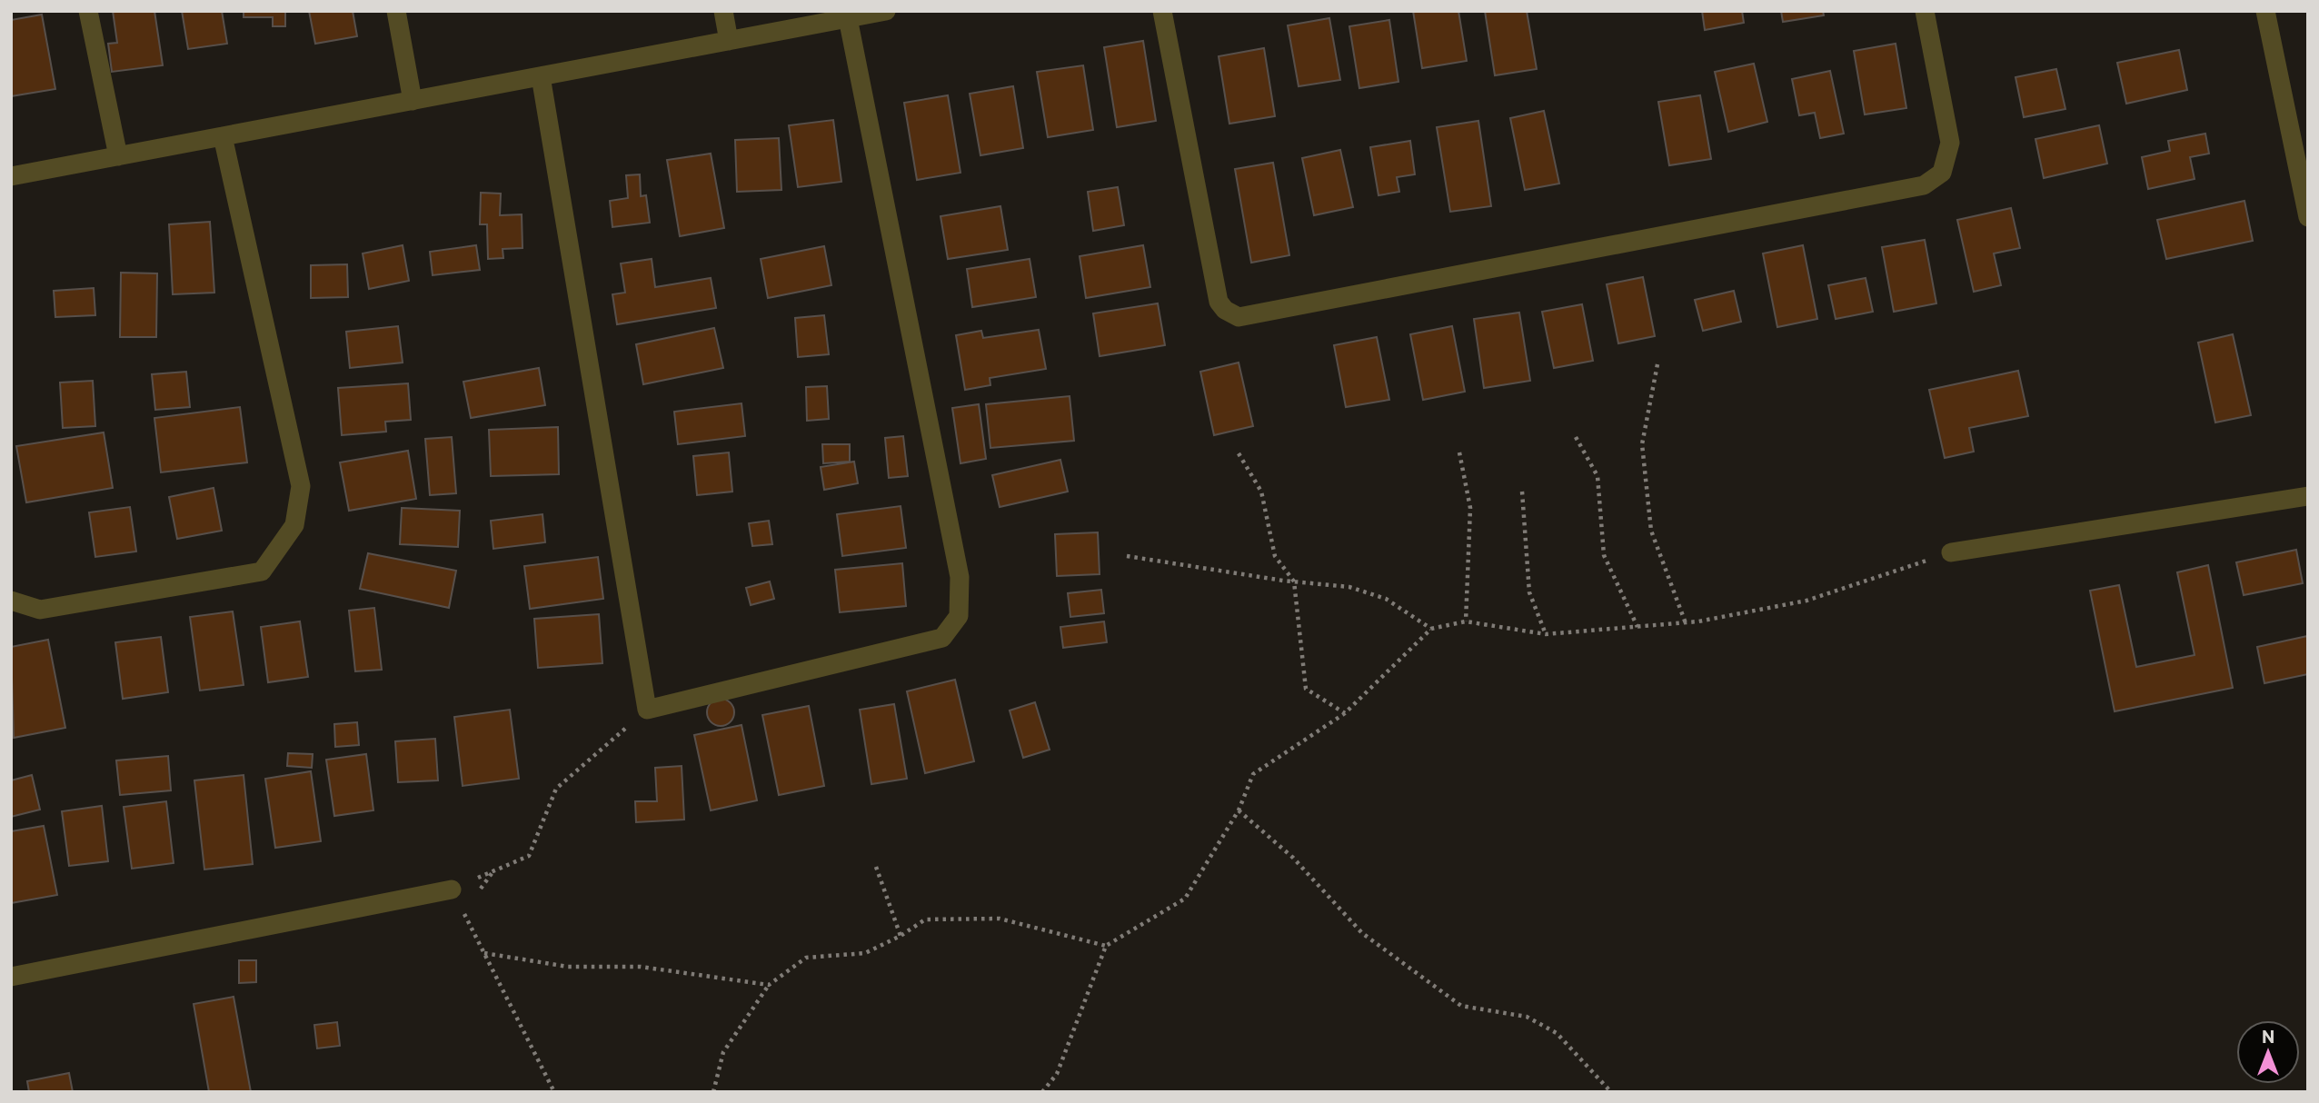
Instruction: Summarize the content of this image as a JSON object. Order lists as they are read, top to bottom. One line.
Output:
{"north":"top"}
